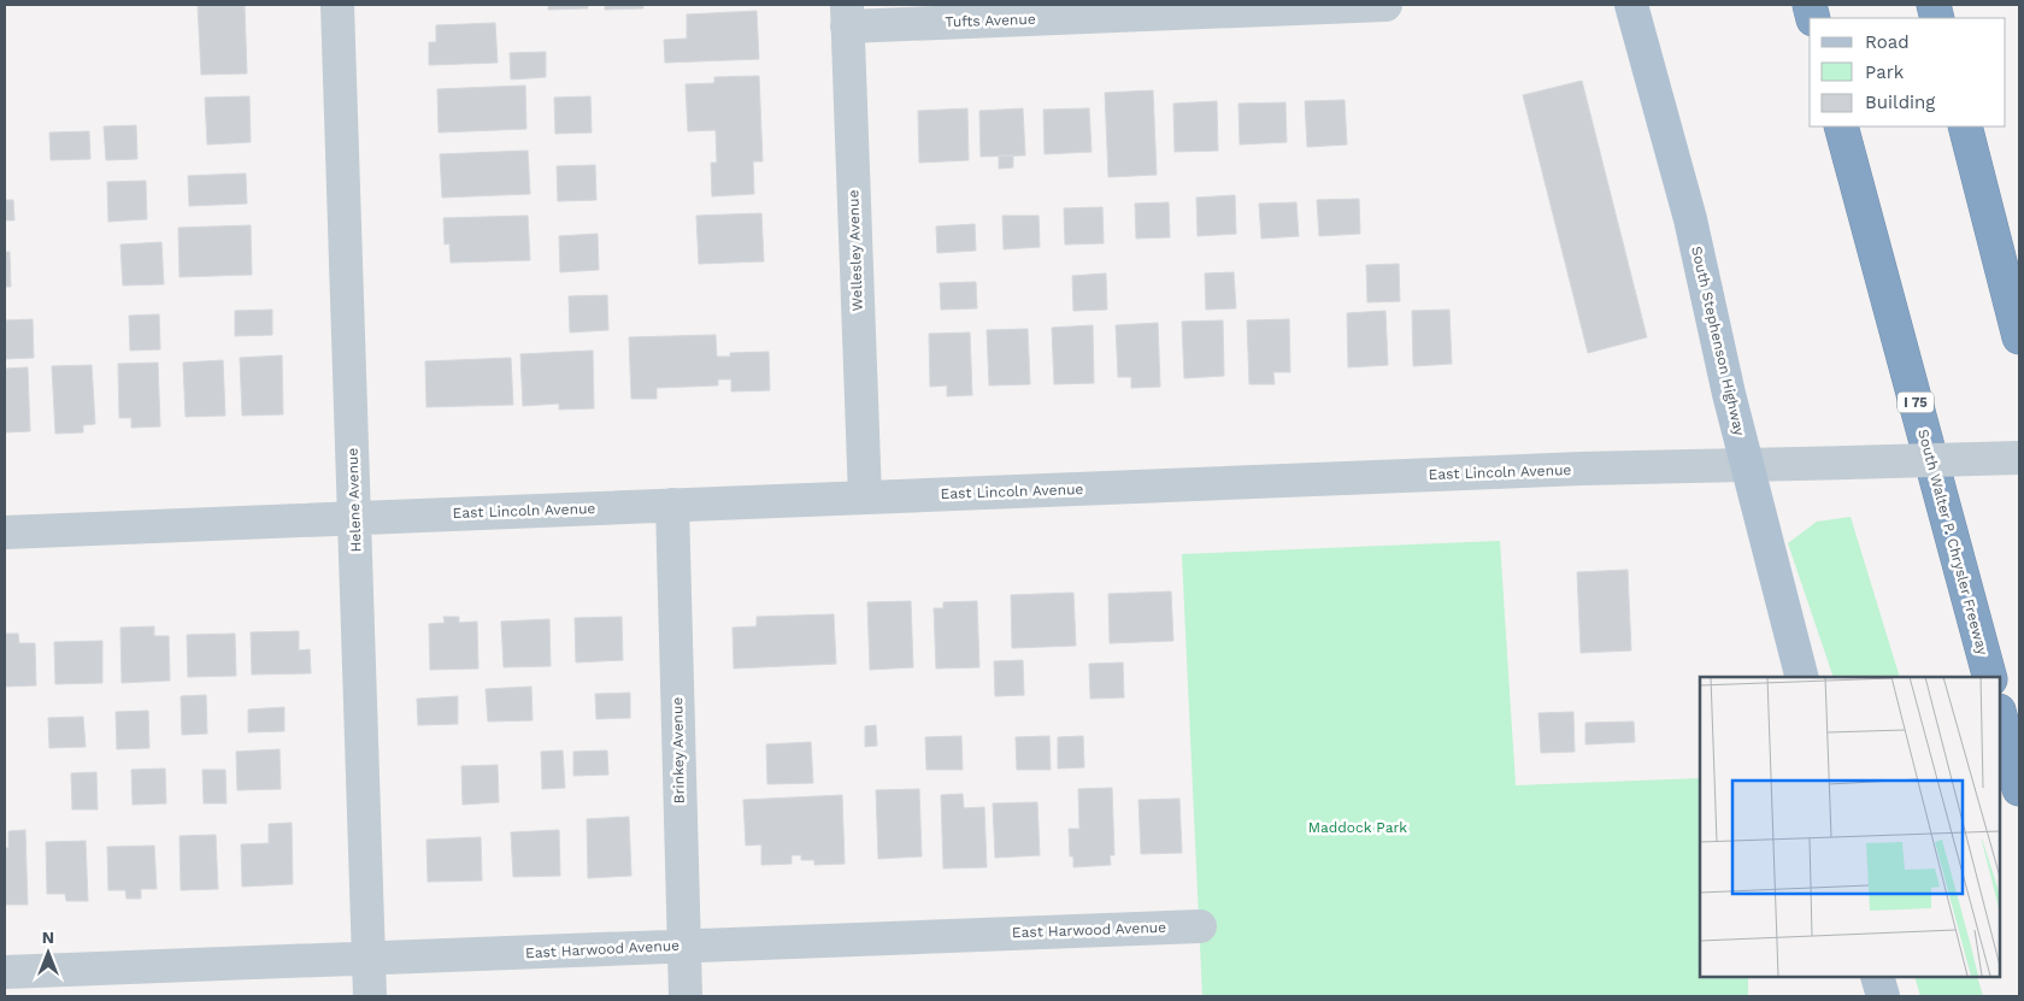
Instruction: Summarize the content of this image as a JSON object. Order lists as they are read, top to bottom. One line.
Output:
{"streets":{"highway":["I 75","South Walter P. Chrysler Freeway"],"main road":["South Stephenson Highway"],"street":["Tufts Avenue","Wellesley Avenue","East Lincoln Avenue","Helene Avenue","Brinkey Avenue","East Harwood Avenue"]},"crossings":[["Tufts Avenue","Wellesley Avenue"],["Wellesley Avenue","East Lincoln Avenue"],["South Stephenson Highway","East Lincoln Avenue"],["East Lincoln Avenue","Helene Avenue"],["East Lincoln Avenue","Brinkey Avenue"],["Helene Avenue","East Harwood Avenue"],["Brinkey Avenue","East Harwood Avenue"]],"parks":["Maddock Park"],"legend":["Road","Park","Building"],"north":"top"}
